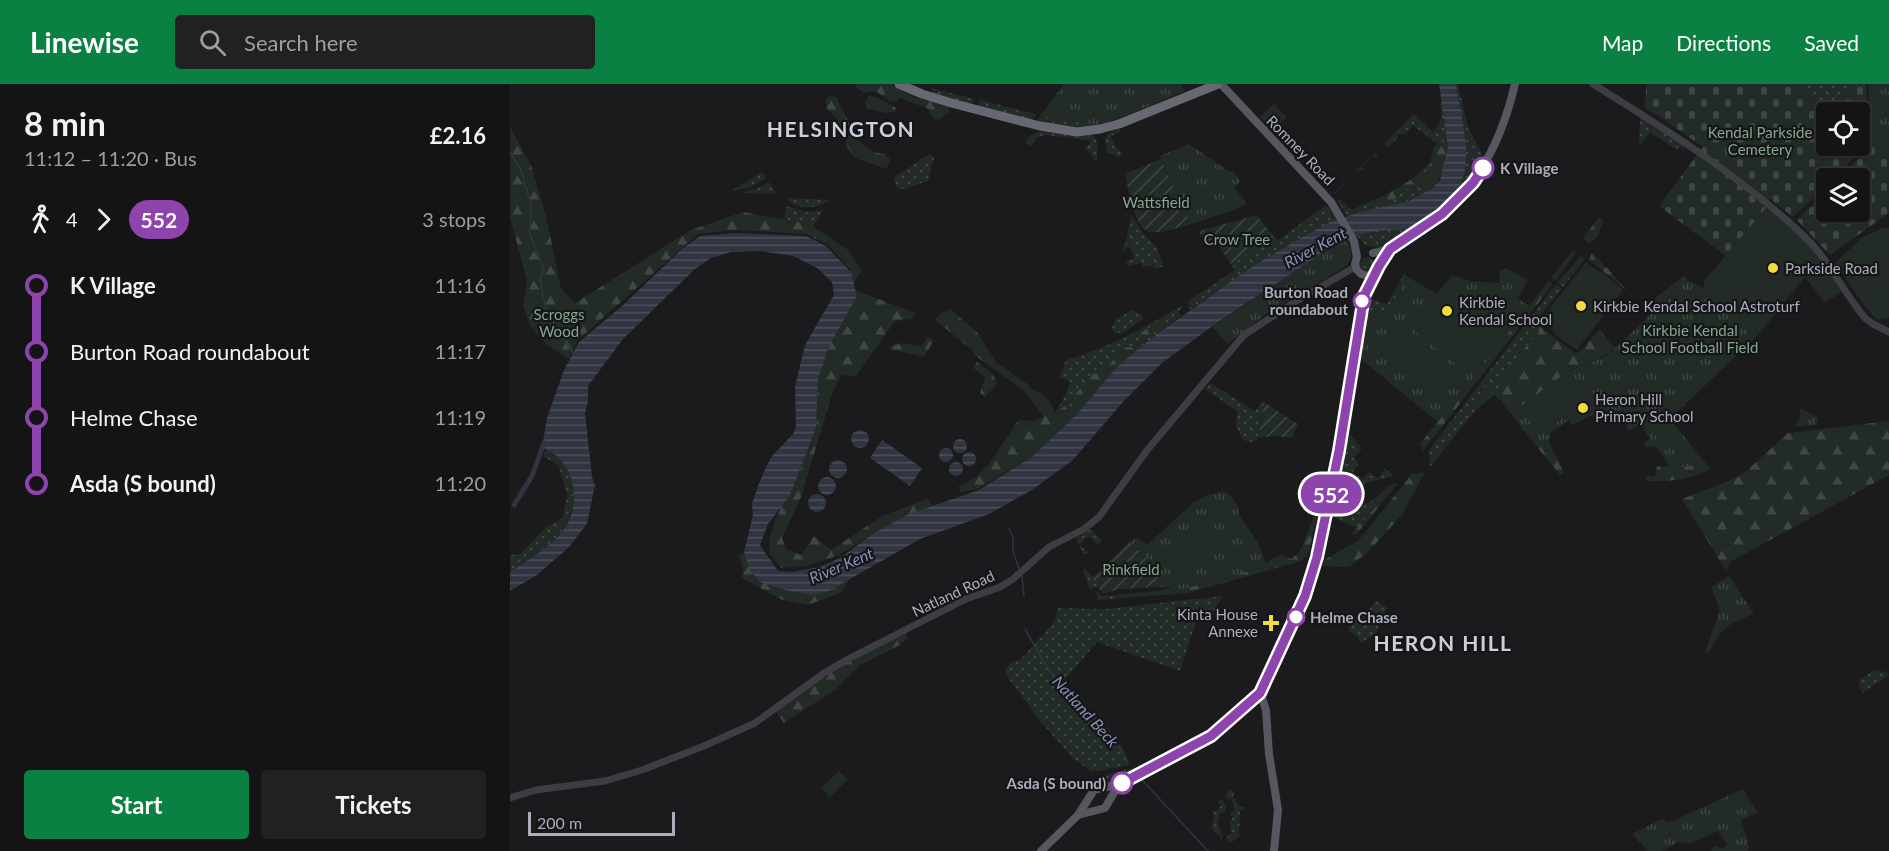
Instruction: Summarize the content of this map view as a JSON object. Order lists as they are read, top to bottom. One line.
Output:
{"streets":{"main road":["Romney Road"],"street":["Natland Road"]},"districts":["HELSINGTON","HERON HILL"],"water":["River Kent","Natland Beck"],"parks":["Kendal Parkside Cemetery","Wattsfield","Crow Tree","Scroggs Wood","Kirkbie Kendal School Football Field","Rinkfield"],"places":{"other":["K Village","Parkside Road","Burton Road roundabout","Kirkbie Kendal School Astroturf","Kirkbie Kendal School","Heron Hill Primary School","Helme Chase","Asda (S bound)"],"health":["Kinta House Annexe"]},"lines":["bus line 552"],"scale_bar":"200 m","page":{"header":"Linewise","search":"Search here","nav":["Map","Directions","Saved"],"heading":["8 min","11:12 – 11:20 · Bus","£2.16"],"on_map":"552","legs":["4","552","3 stops"],"list":[{"name":"K Village","value":"11:16"},{"name":"Burton Road roundabout","value":"11:17"},{"name":"Helme Chase","value":"11:19"},{"name":"Asda (S bound)","value":"11:20"}],"buttons":["Start","Tickets"],"scale":"200 m"}}
